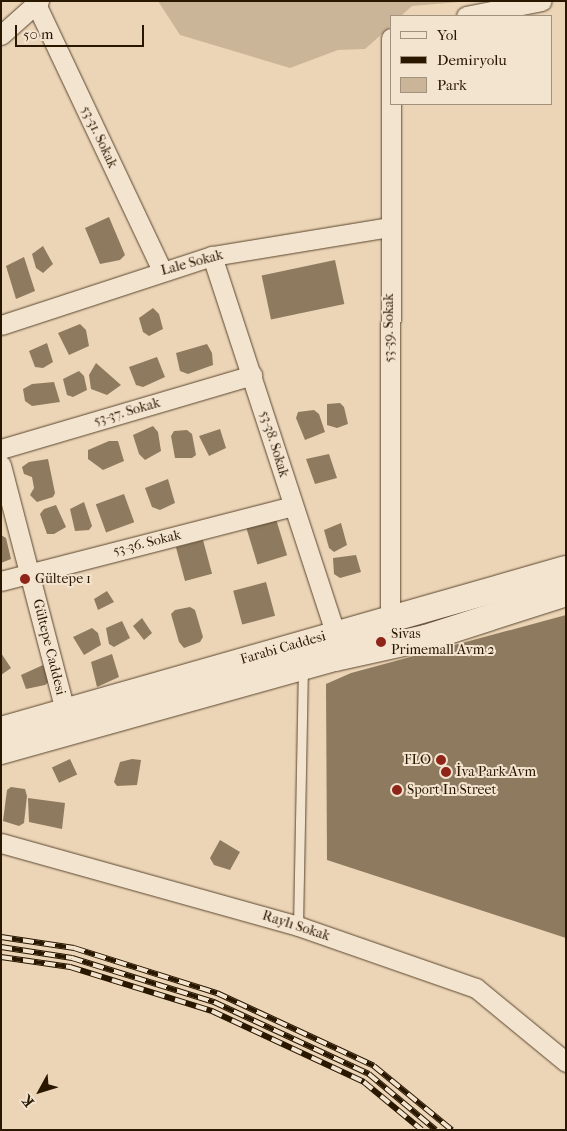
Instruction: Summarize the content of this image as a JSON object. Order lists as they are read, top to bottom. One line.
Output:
{"streets":{"street":["53-31. Sokak","Lale Sokak","53-39. Sokak","53-37. Sokak","53-38. Sokak","53-36. Sokak","Gültepe Caddesi","Farabi Caddesi","Raylı Sokak"]},"crossings":[["53-31. Sokak","Lale Sokak"],["Lale Sokak","53-39. Sokak"],["Lale Sokak","53-38. Sokak"],["53-39. Sokak","Farabi Caddesi"],["53-37. Sokak","53-38. Sokak"],["53-38. Sokak","53-36. Sokak"],["53-38. Sokak","Farabi Caddesi"],["53-36. Sokak","Gültepe Caddesi"],["Gültepe Caddesi","Farabi Caddesi"]],"places":["Gültepe 1","Sivas Primemall Avm 2","FLO","İva Park Avm","Sport In Street"],"legend":["Yol","Demiryolu","Park"],"scale_bar":"50 m","north":"bottom left"}
